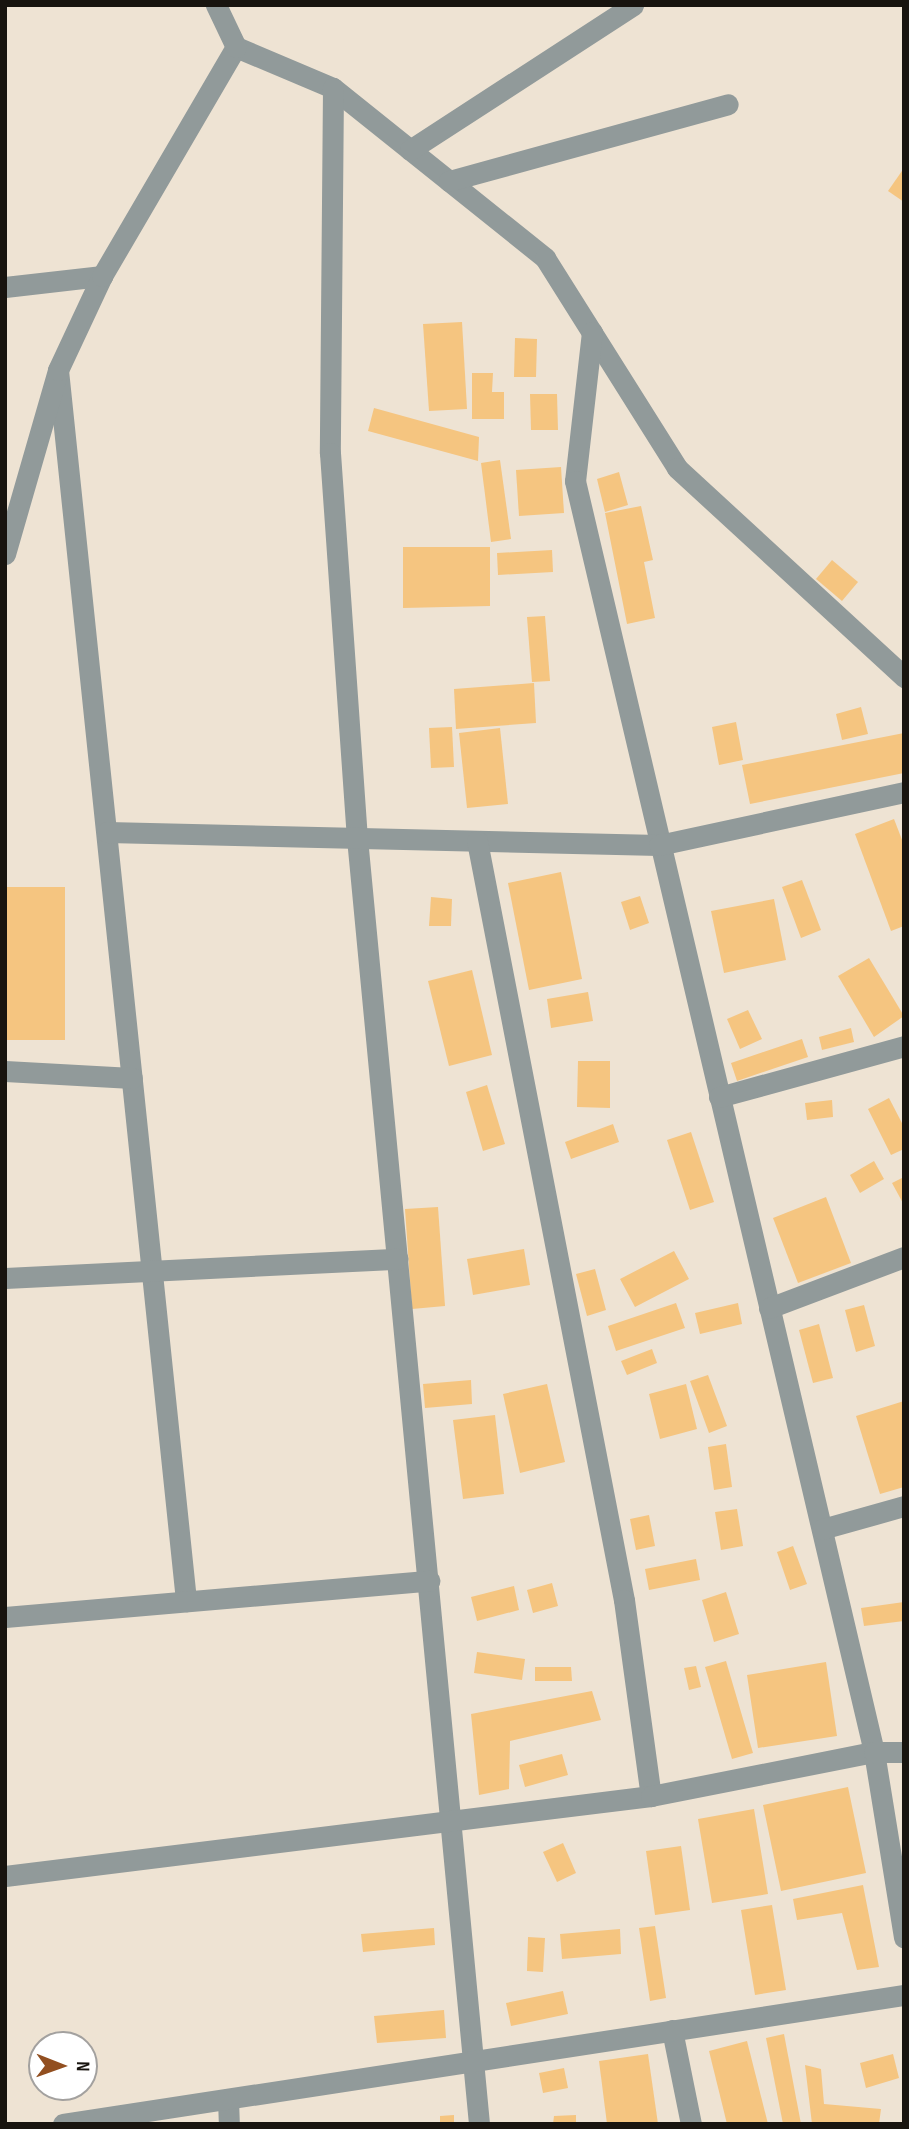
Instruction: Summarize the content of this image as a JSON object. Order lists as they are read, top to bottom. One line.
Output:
{"north":"right"}
